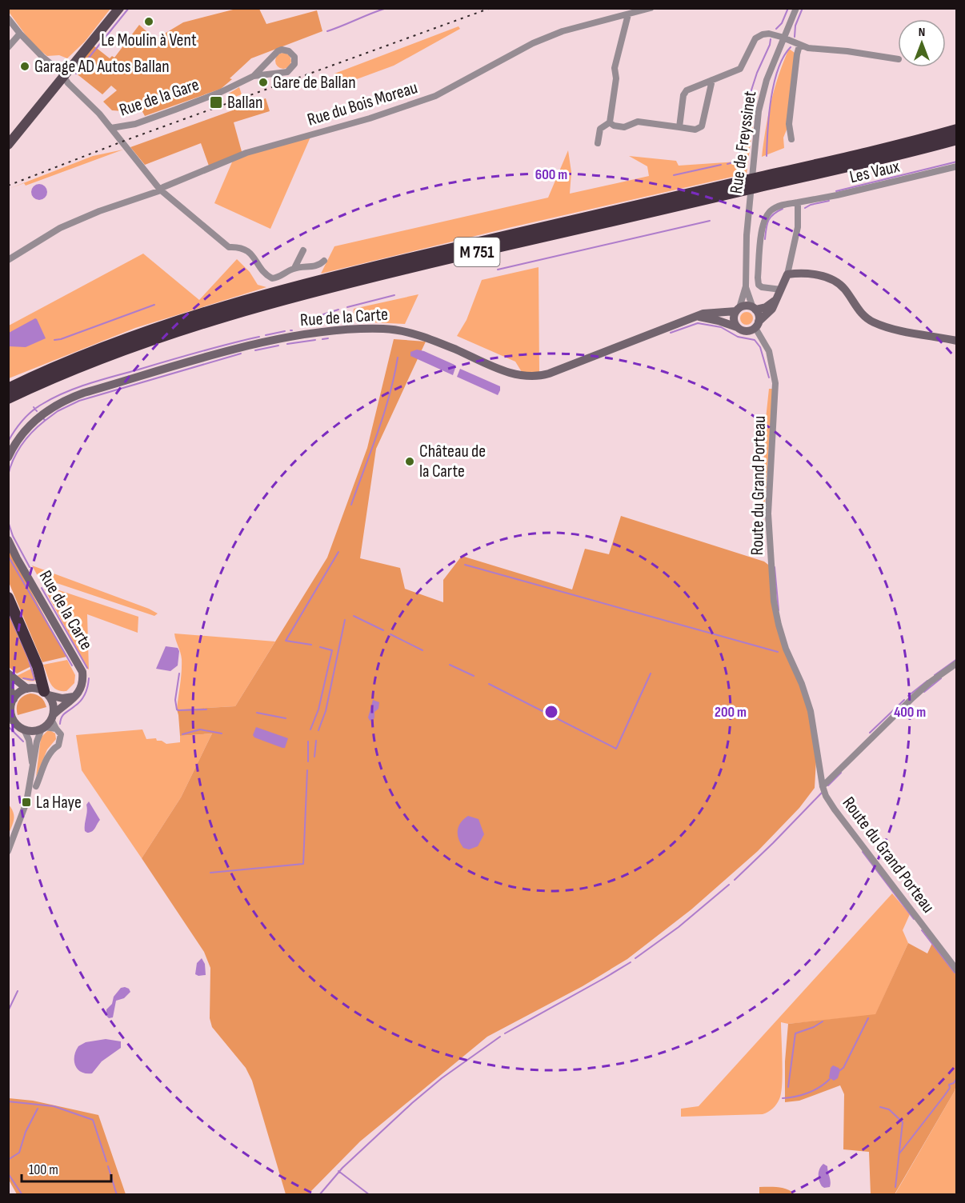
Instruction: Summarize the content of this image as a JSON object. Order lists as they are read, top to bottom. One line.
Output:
{"streets":{"highway":["M 751"],"street":["Rue de la Gare","Rue du Bois Moreau","Rue de Freyssinet","Les Vaux","Rue de la Carte","Route du Grand Porteau"]},"crossings":[["Rue de la Carte","Route du Grand Porteau"]],"places":{"other":["Le Moulin à Vent","Garage AD Autos Ballan","Gare de Ballan","Château de la Carte"],"transit":["Ballan","La Haye"]},"scale_bar":"100 m","north":"top","rings":["600 m","200 m","400 m"]}
